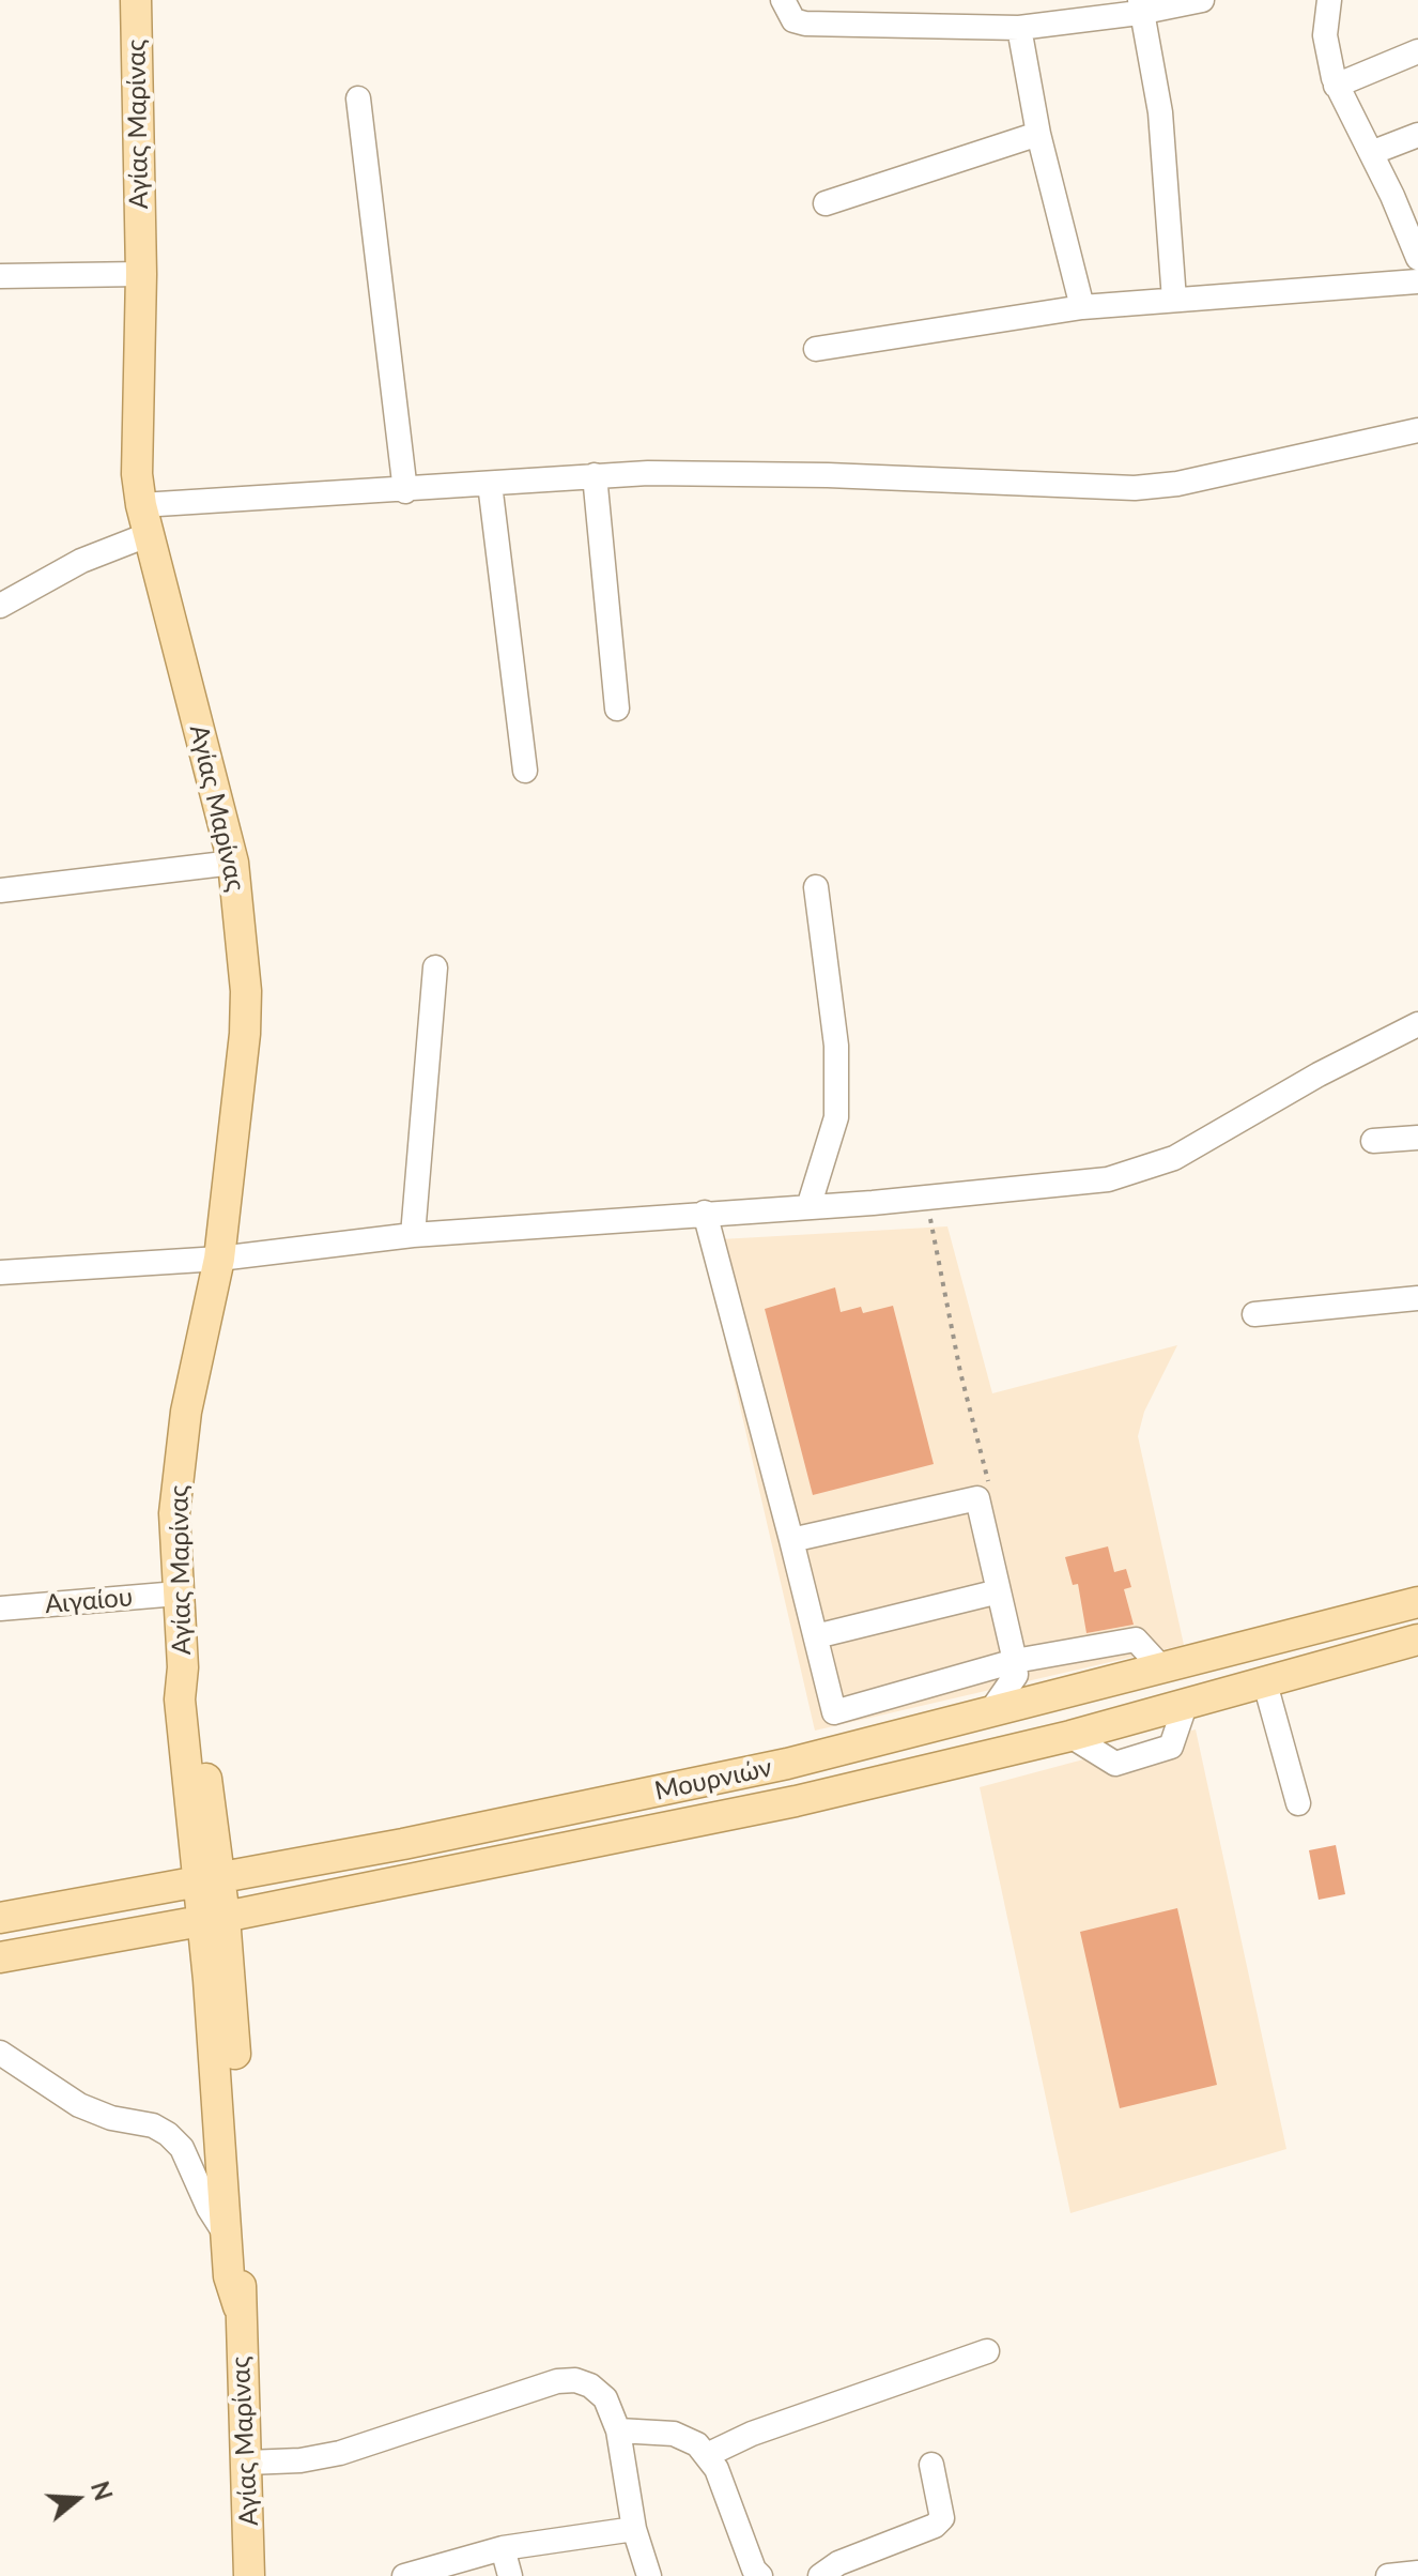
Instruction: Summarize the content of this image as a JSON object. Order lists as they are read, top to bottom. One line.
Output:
{"streets":{"main road":["Αγίας Μαρίνας","Μουρνιών"],"street":["Αιγαίου"]},"crossings":[["Αγίας Μαρίνας","Αιγαίου"],["Αγίας Μαρίνας","Μουρνιών"]],"north":"right"}
